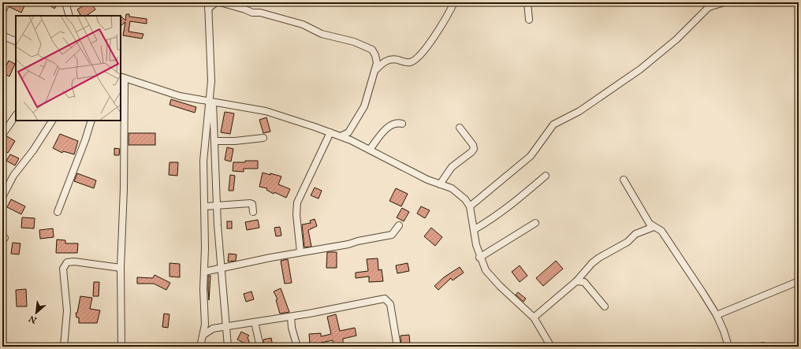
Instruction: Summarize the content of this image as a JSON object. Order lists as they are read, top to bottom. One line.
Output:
{"north":"bottom left"}
